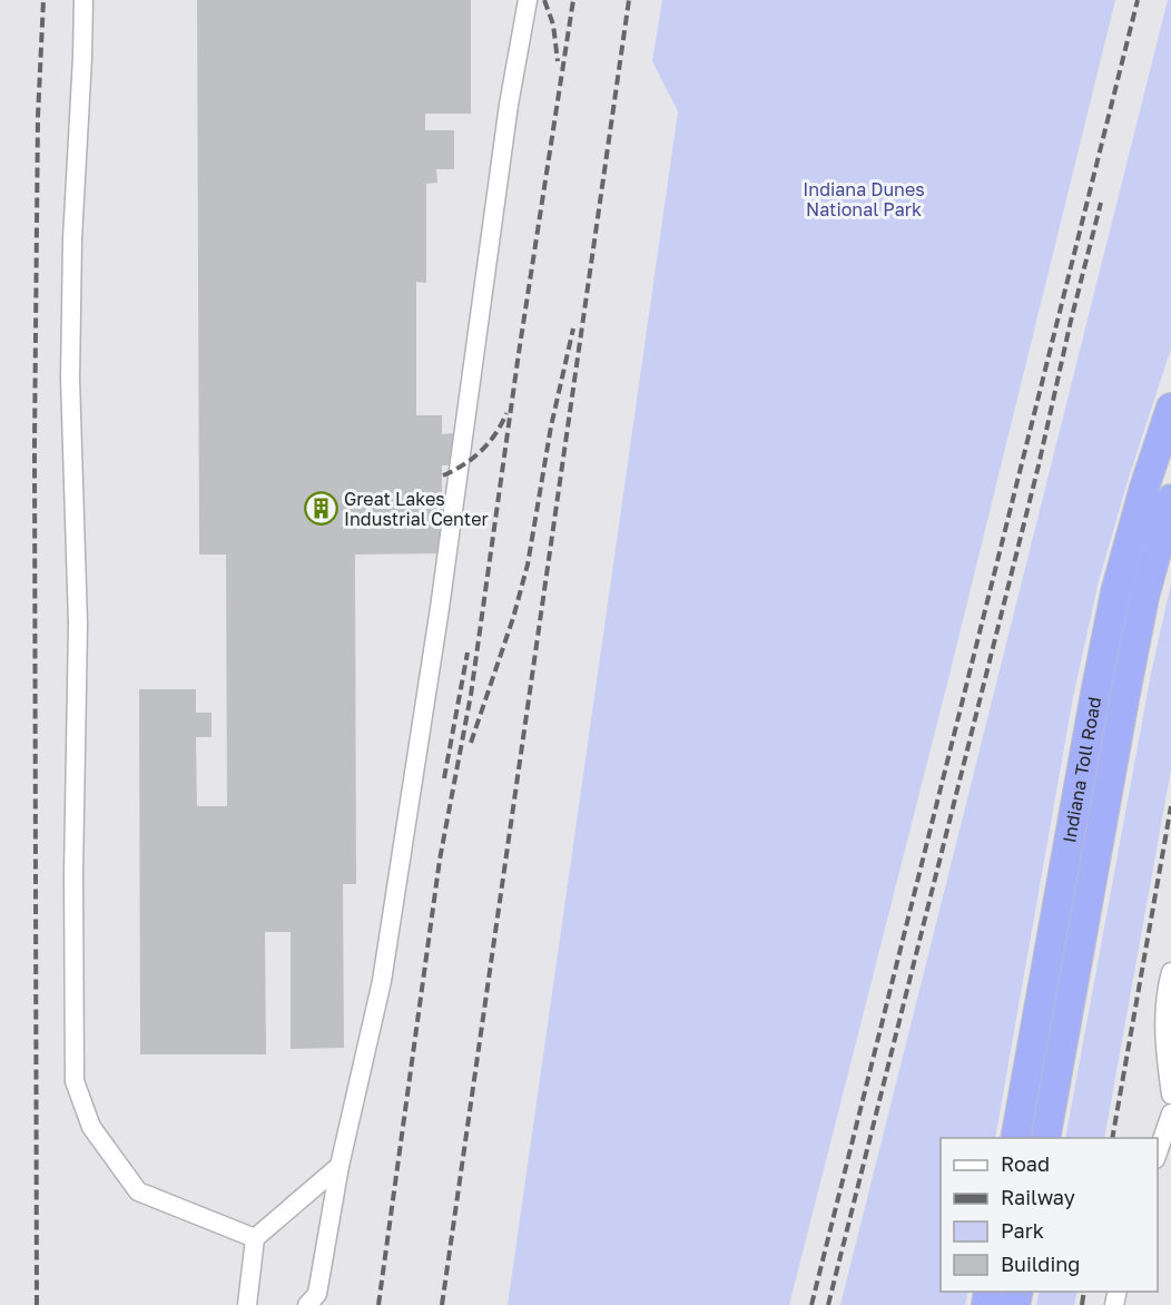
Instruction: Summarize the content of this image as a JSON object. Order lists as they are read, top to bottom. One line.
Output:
{"streets":{"highway":["Indiana Toll Road"]},"parks":["Indiana Dunes National Park"],"places":{"building":["Great Lakes Industrial Center"]},"legend":["Road","Railway","Park","Building"]}
